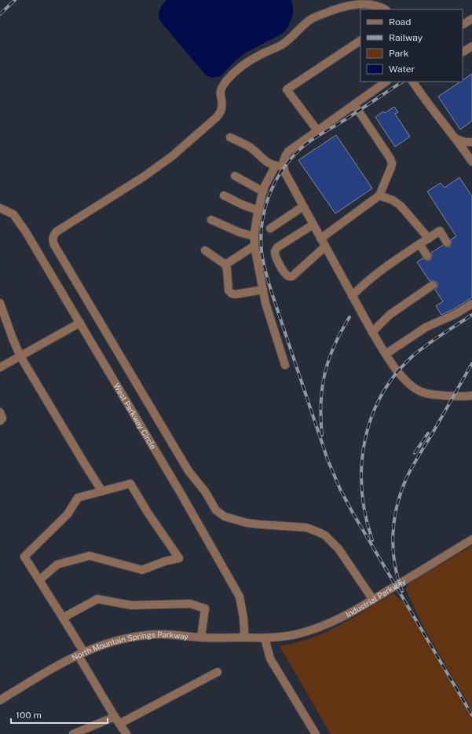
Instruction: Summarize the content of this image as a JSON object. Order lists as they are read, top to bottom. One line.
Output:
{"streets":{"street":["West Parkway Circle","Industrial Parkway","North Mountain Springs Parkway"]},"crossings":[["West Parkway Circle","North Mountain Springs Parkway"],["Industrial Parkway","North Mountain Springs Parkway"]],"legend":["Road","Railway","Park","Water"],"scale_bar":"100 m"}
